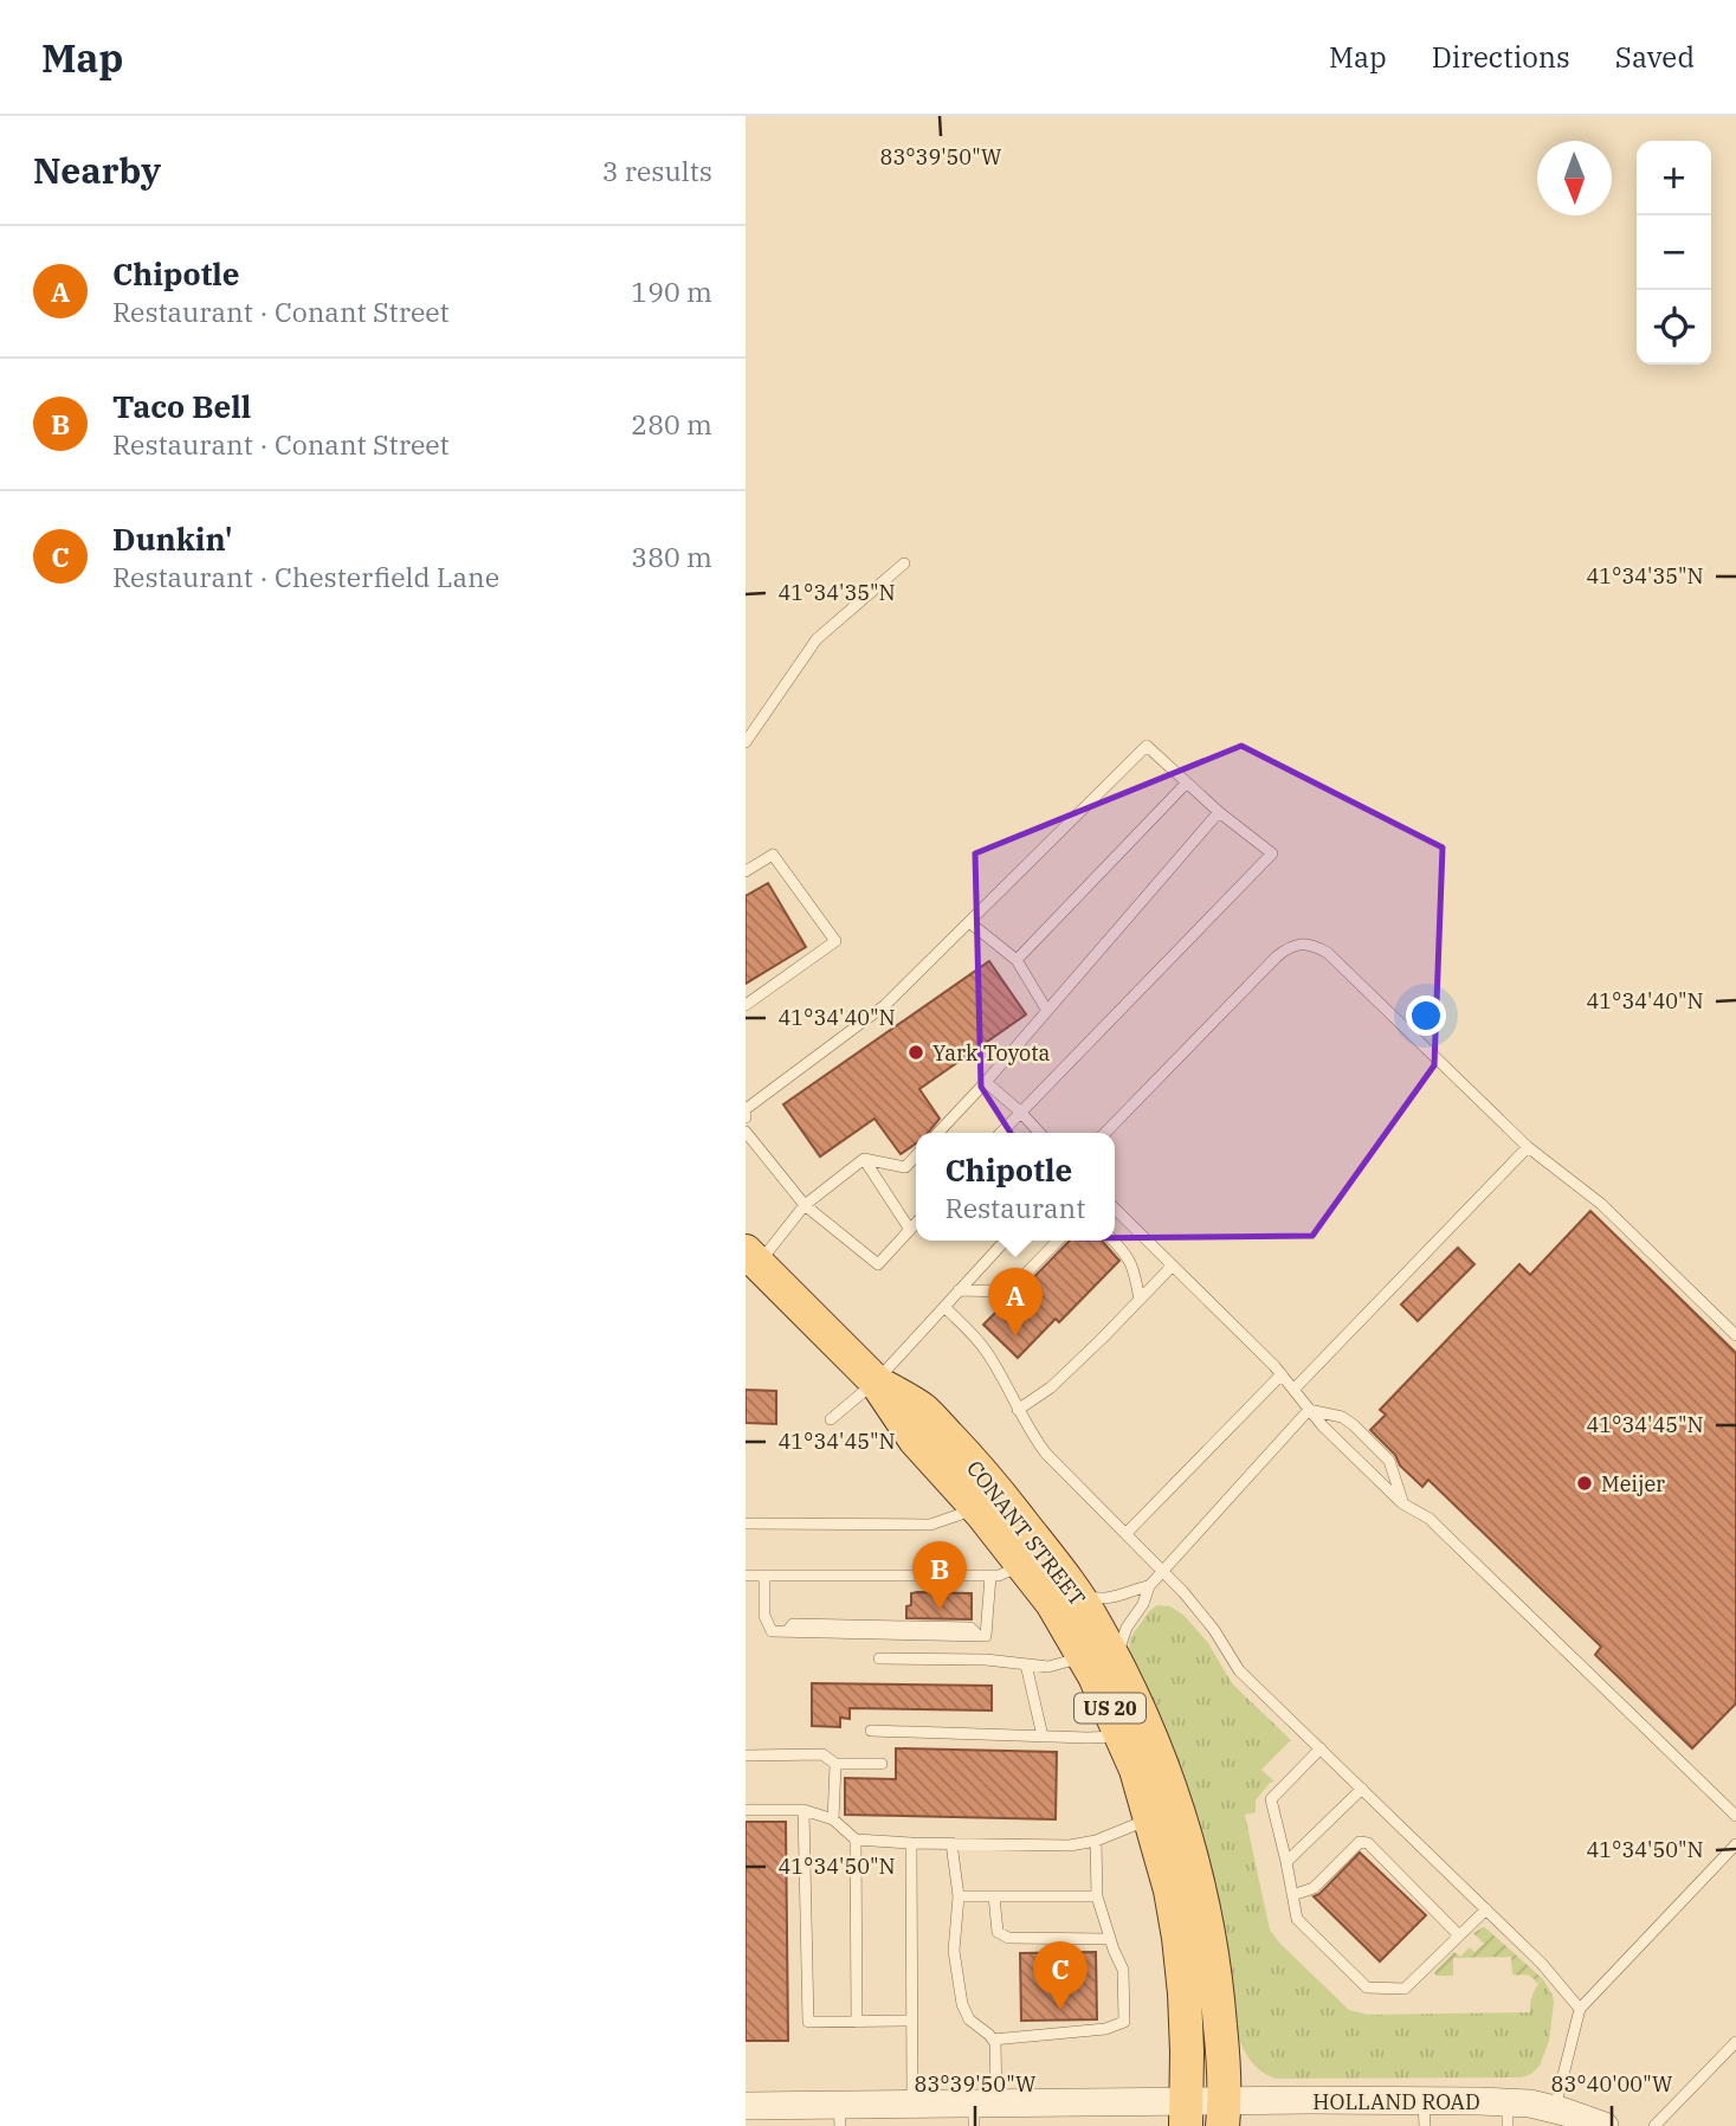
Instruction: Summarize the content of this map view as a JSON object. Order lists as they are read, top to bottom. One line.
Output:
{"streets":{"main road":["CONANT STREET","US 20"],"street":["HOLLAND ROAD"]},"crossings":[["CONANT STREET","HOLLAND ROAD"]],"places":["Yark Toyota","Meijer"],"north":"bottom","page":{"header":"Map","nav":["Map","Directions","Saved"],"heading":["Nearby","3 results"],"map_buttons":["+","−"],"list":[{"mark":"A","name":"Chipotle","note":"Restaurant · Conant Street","value":"190 m"},{"mark":"B","name":"Taco Bell","note":"Restaurant · Conant Street","value":"280 m"},{"mark":"C","name":"Dunkin'","note":"Restaurant · Chesterfield Lane","value":"380 m"}],"popup":["Chipotle","Restaurant"],"pins":["A","B","C"]},"coordinates":["83°39'50\"W","41°34'35\"N","41°34'40\"N","41°34'45\"N","41°34'50\"N","83°40'00\"W"]}
